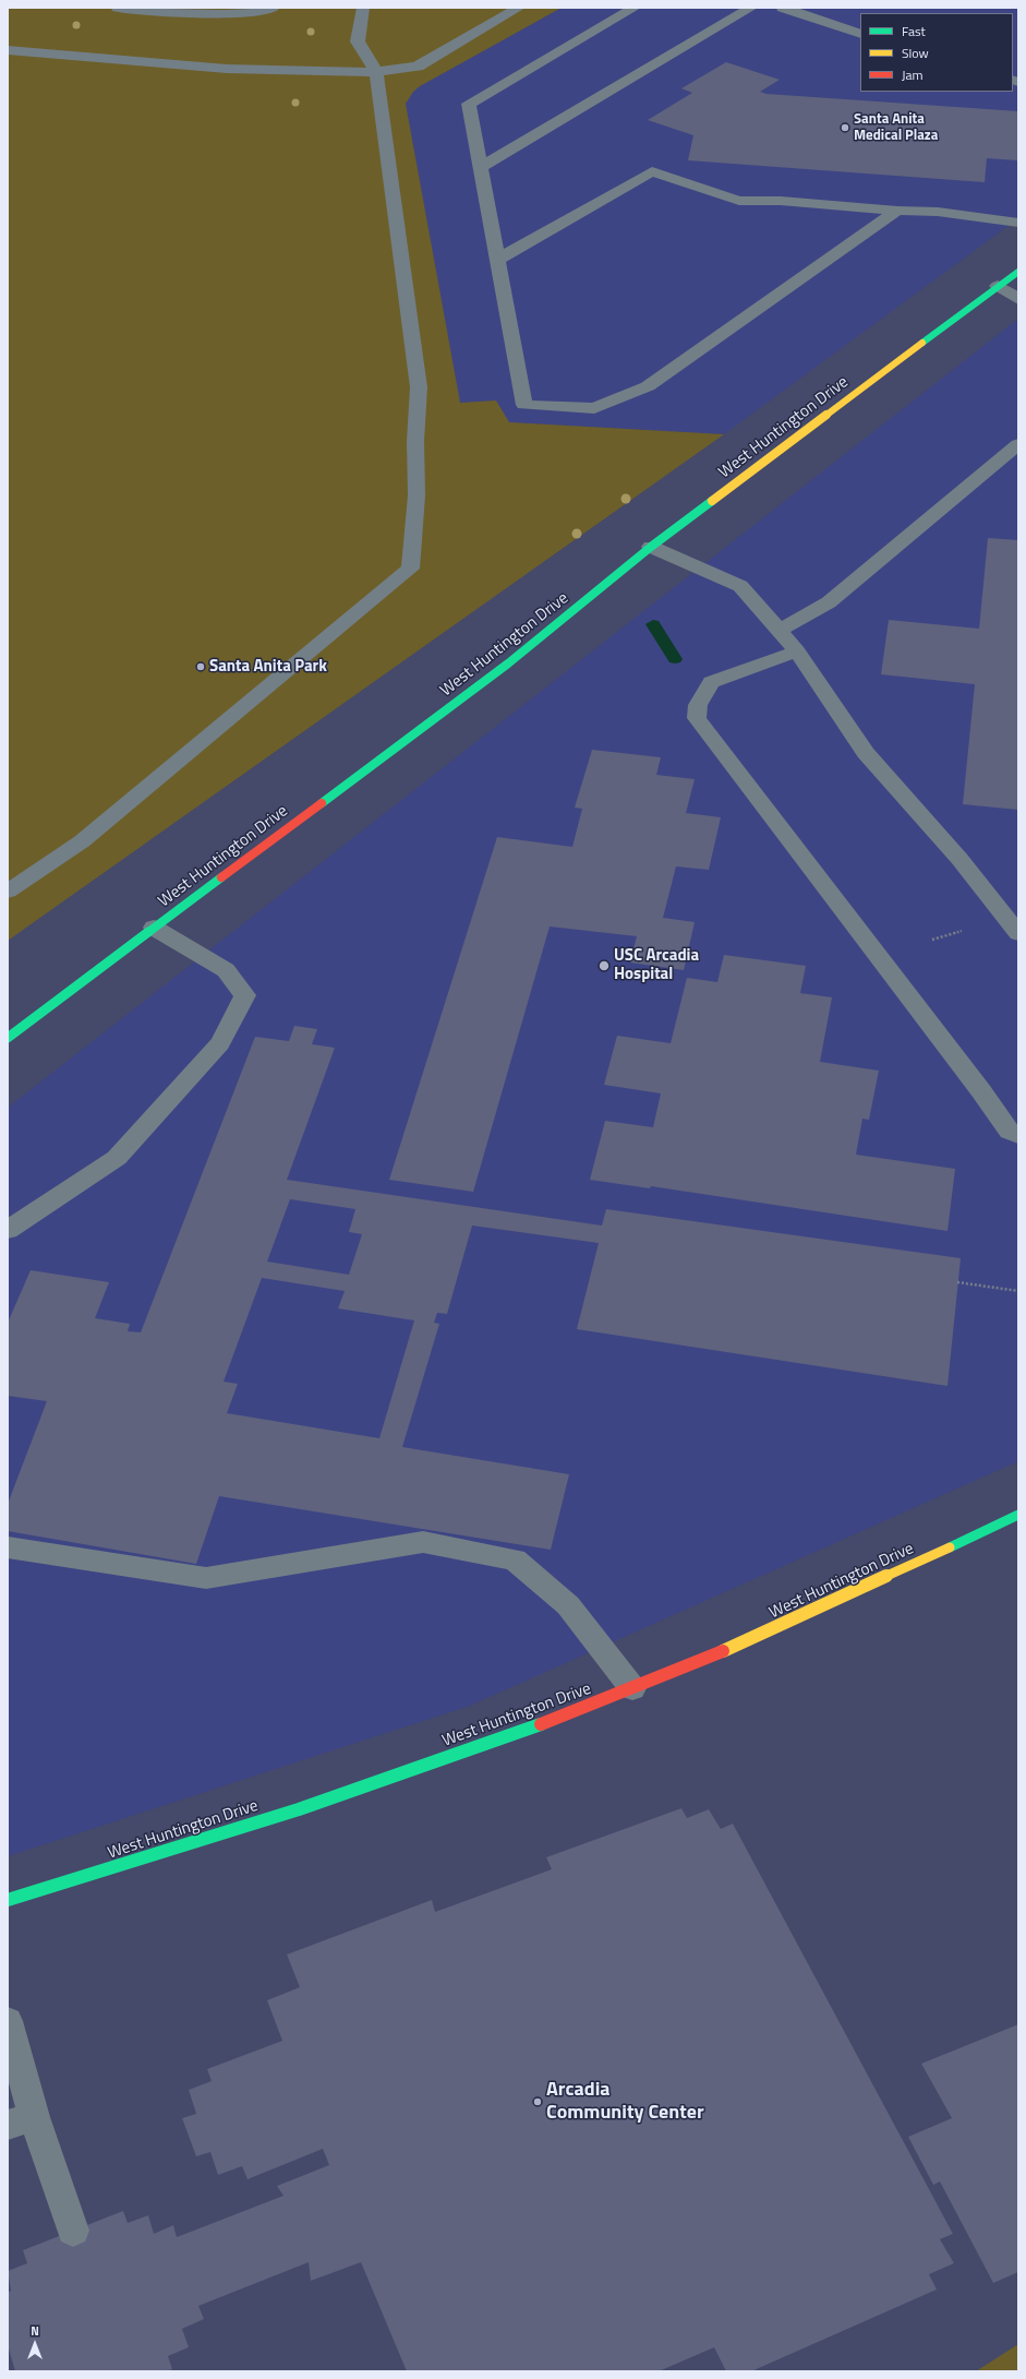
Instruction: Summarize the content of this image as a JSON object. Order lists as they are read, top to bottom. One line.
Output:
{"streets":{"main road":["West Huntington Drive"]},"places":["Santa Anita Medical Plaza","Santa Anita Park","USC Arcadia Hospital","Arcadia Community Center"],"legend":["Fast","Slow","Jam"],"north":"top"}
